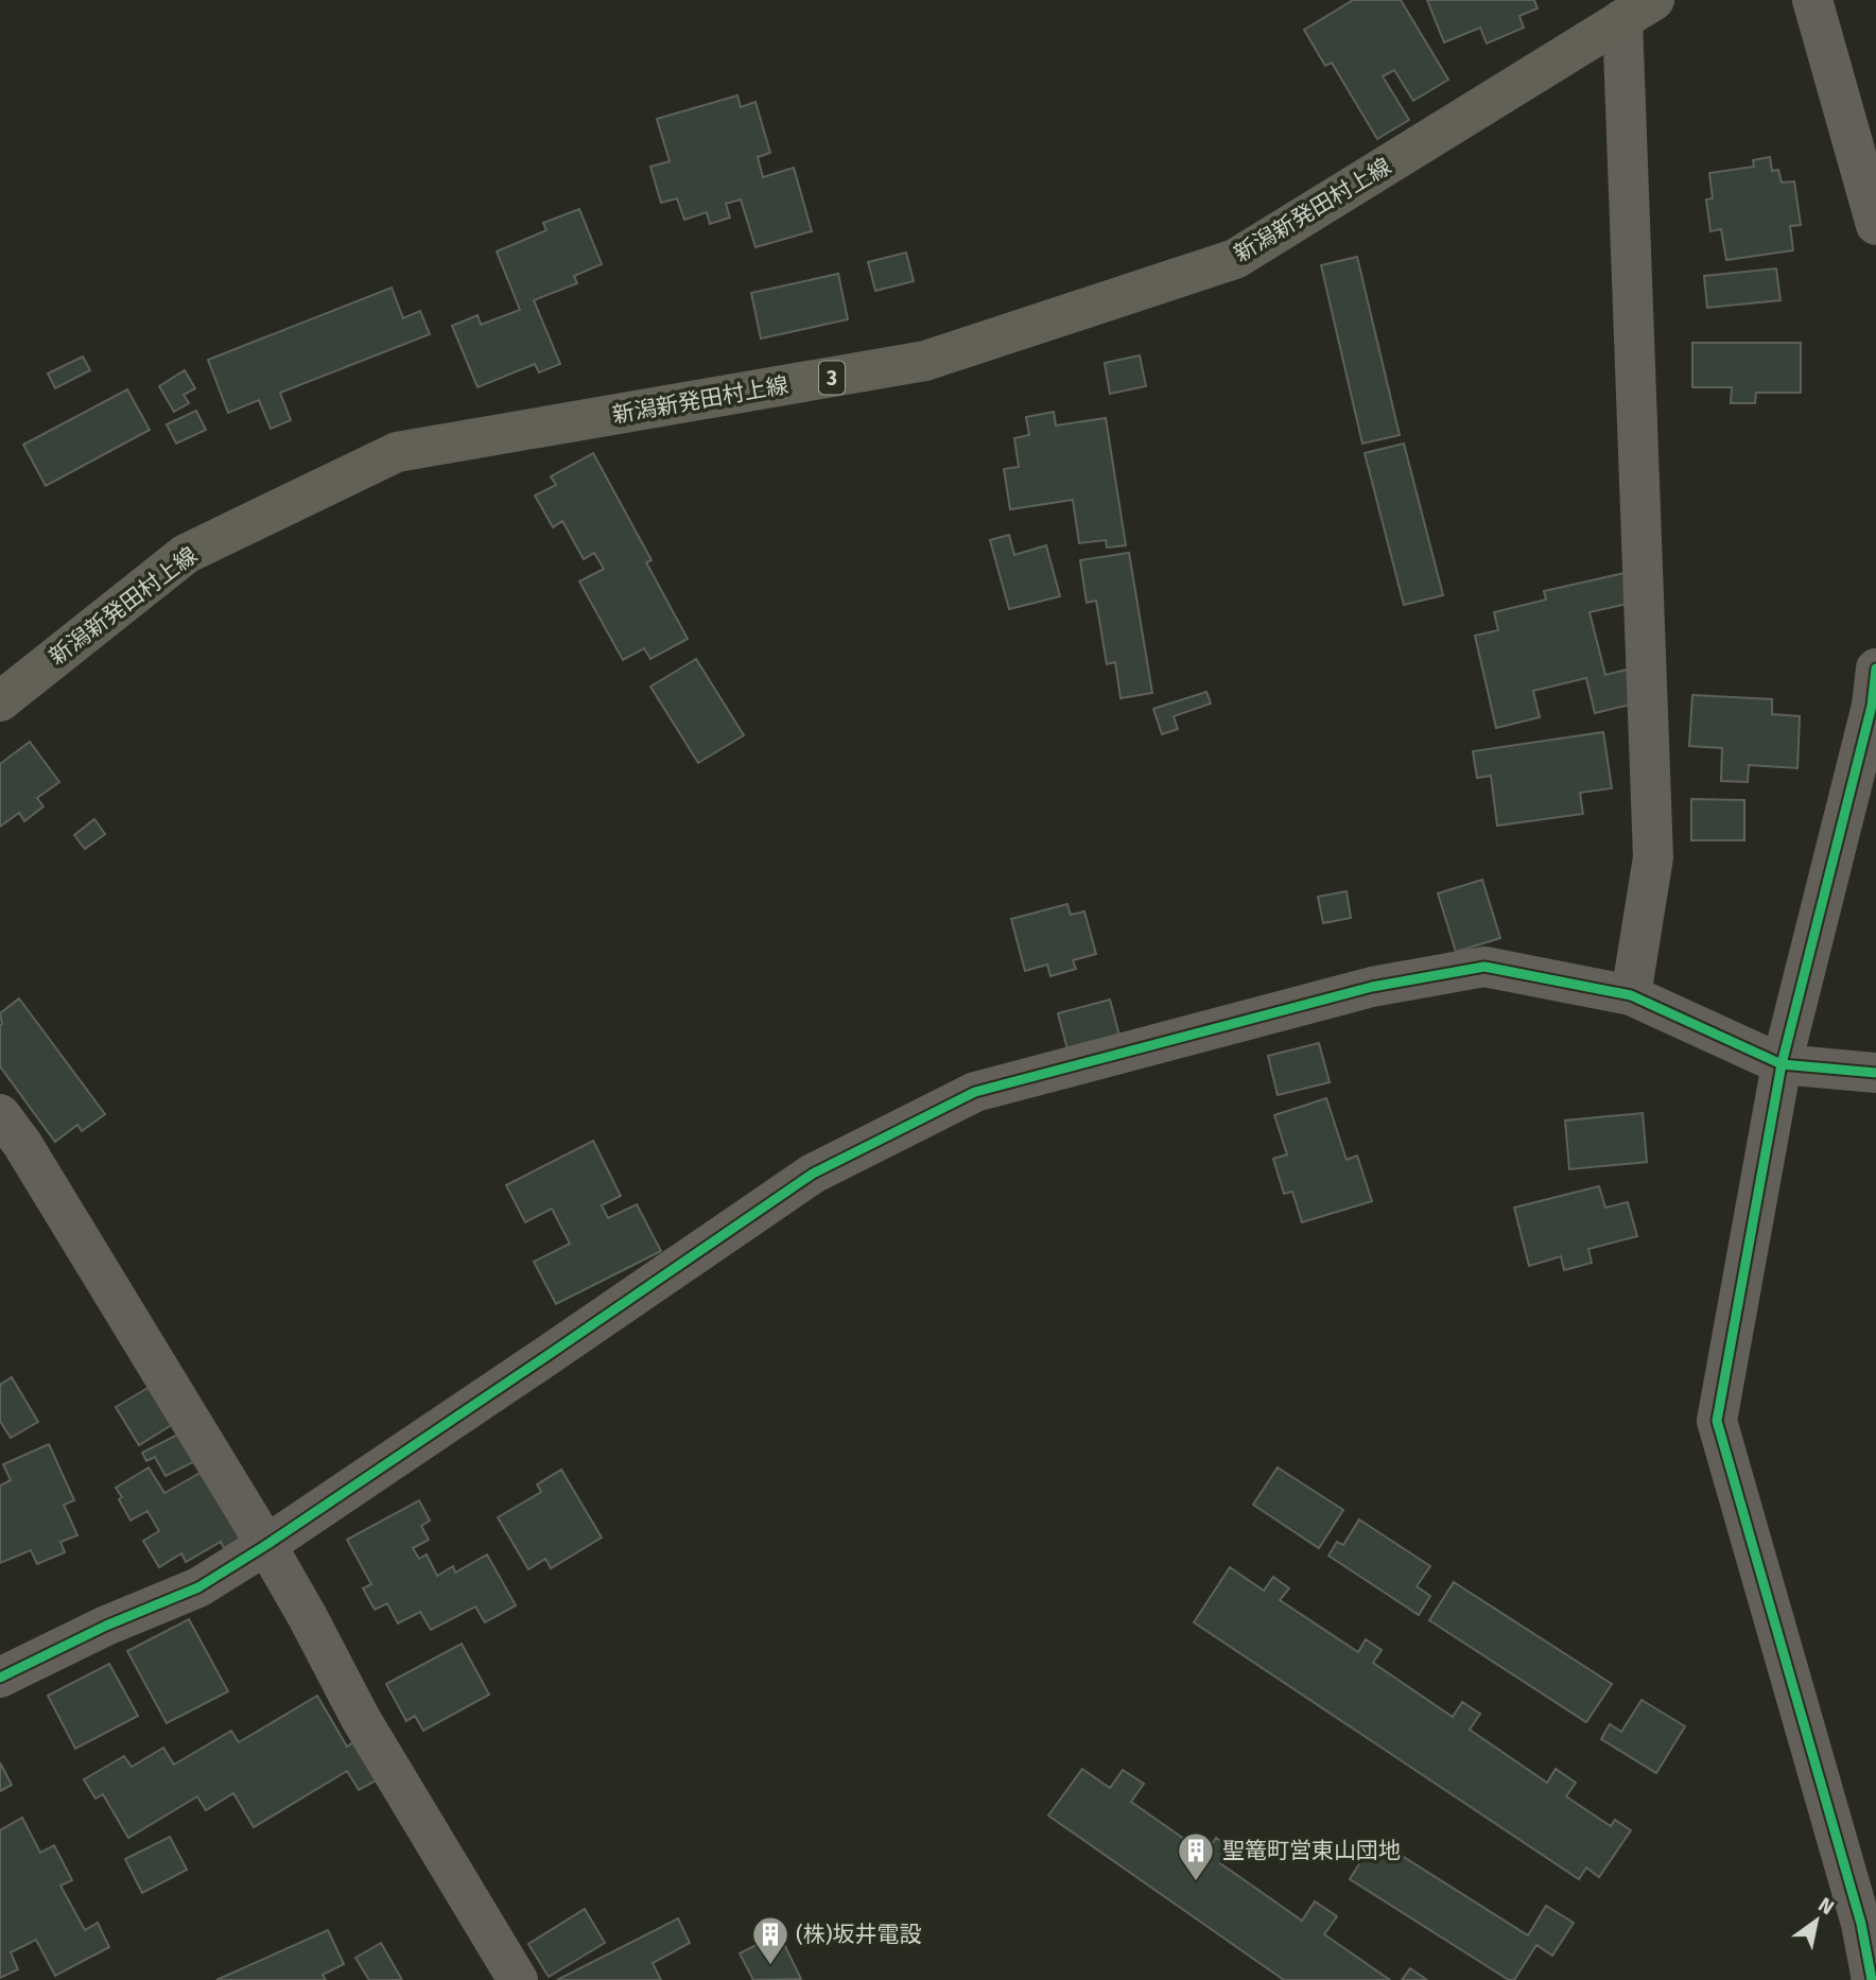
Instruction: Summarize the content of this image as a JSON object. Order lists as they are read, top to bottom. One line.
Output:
{"streets":{"main road":["新潟新発田村上線","3"]},"places":{"building":["聖篭町営東山団地","(株)坂井電設"]},"north":"top right"}
